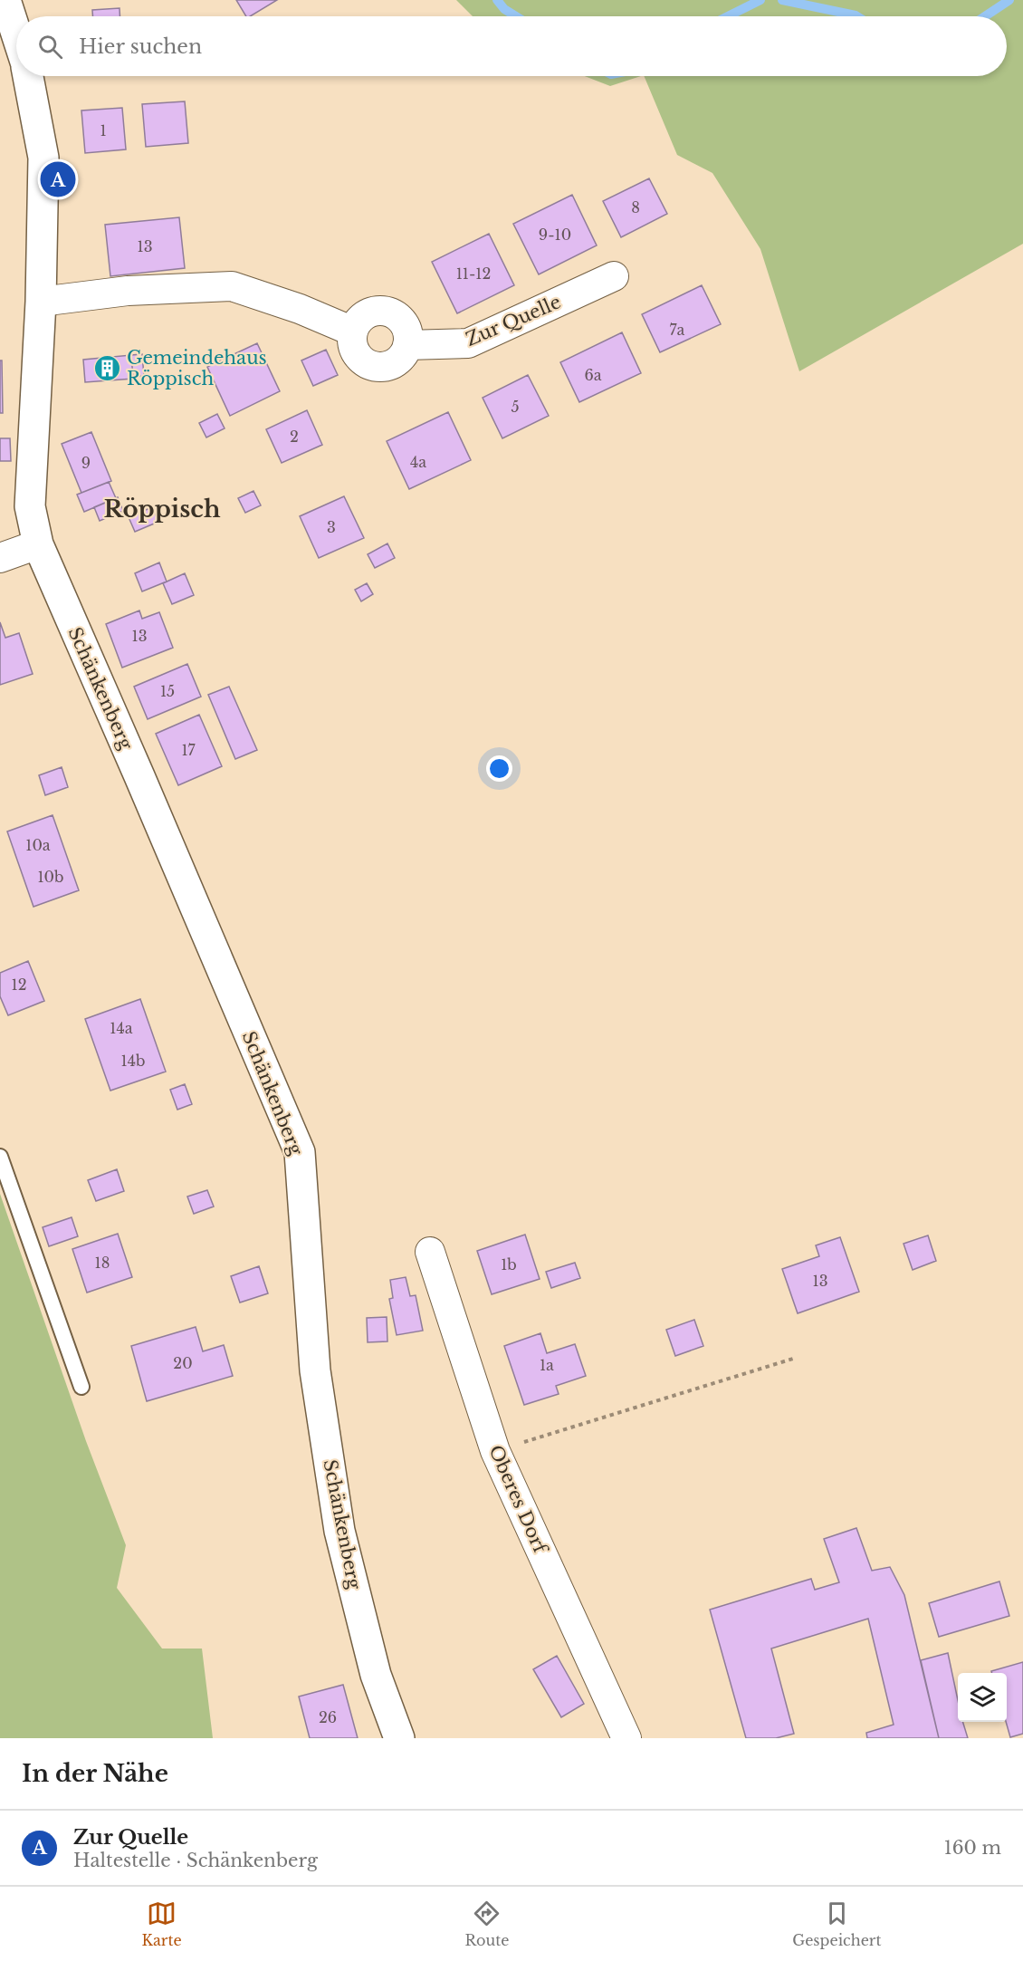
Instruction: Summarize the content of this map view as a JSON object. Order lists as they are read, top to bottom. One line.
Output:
{"streets":{"street":["Zur Quelle","Schänkenberg","Oberes Dorf"]},"districts":["Röppisch"],"places":{"building":["Gemeindehaus Röppisch"]},"house_numbers":["1","8","9-10","13","11-12","7a","6a","5","2","4a","9","3","13","15","17","10a","10b","12","14a","14b","18","1b","13","20","1a","26"],"page":{"search":"Hier suchen","pins":"A","heading":"In der Nähe","list":[{"mark":"A","name":"Zur Quelle","note":"Haltestelle · Schänkenberg","value":"160 m"}],"nav":["Karte","Route","Gespeichert"]}}
